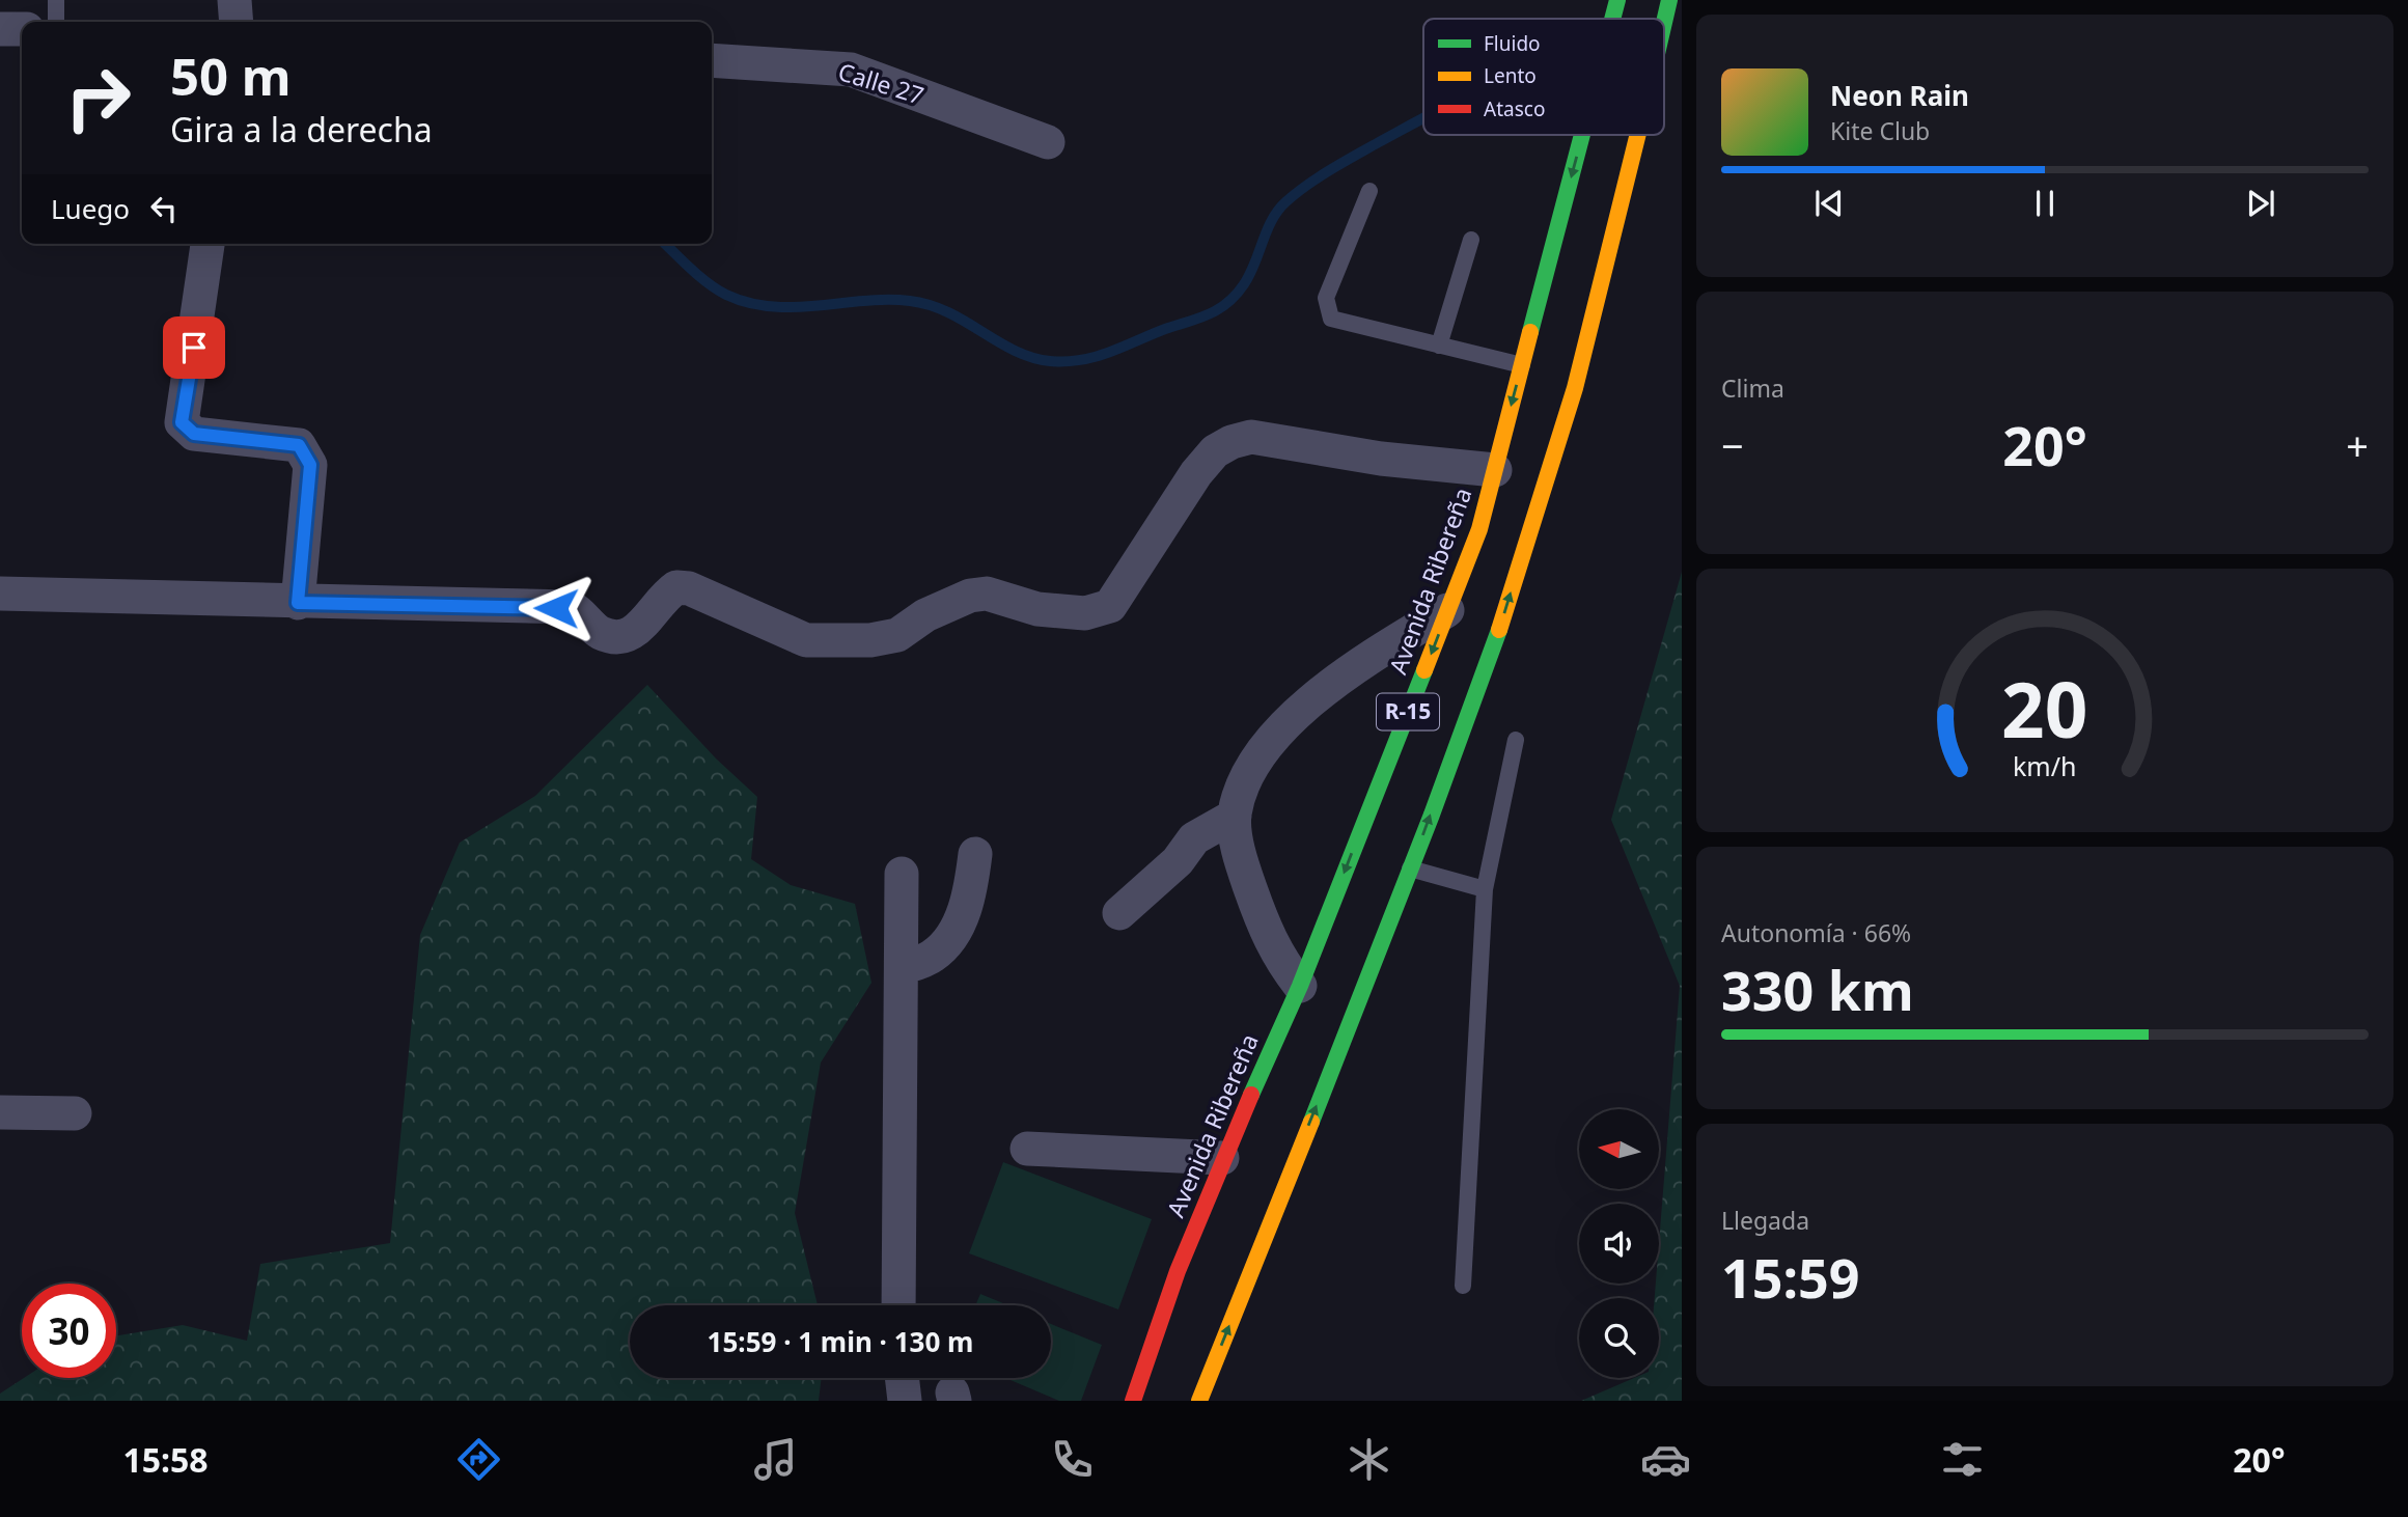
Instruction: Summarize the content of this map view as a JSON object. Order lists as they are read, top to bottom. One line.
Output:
{"streets":{"main road":["Avenida Ribereña","R-15"],"street":["Calle 27"]},"legend":["Fluido","Lento","Atasco"],"north":"left","page":{"turn":["50 m","Gira a la derecha"],"song":["Neon Rain","Kite Club"],"then":"Luego","tile":["Clima",["Autonomía · 66%","330 km"],["Llegada","15:59"]],"heat":["−","20°","+"],"limit":"30","trip":"15:59 · 1 min · 130 m","tabs":["15:58","20°"],"gauge":["20","km/h"]}}
